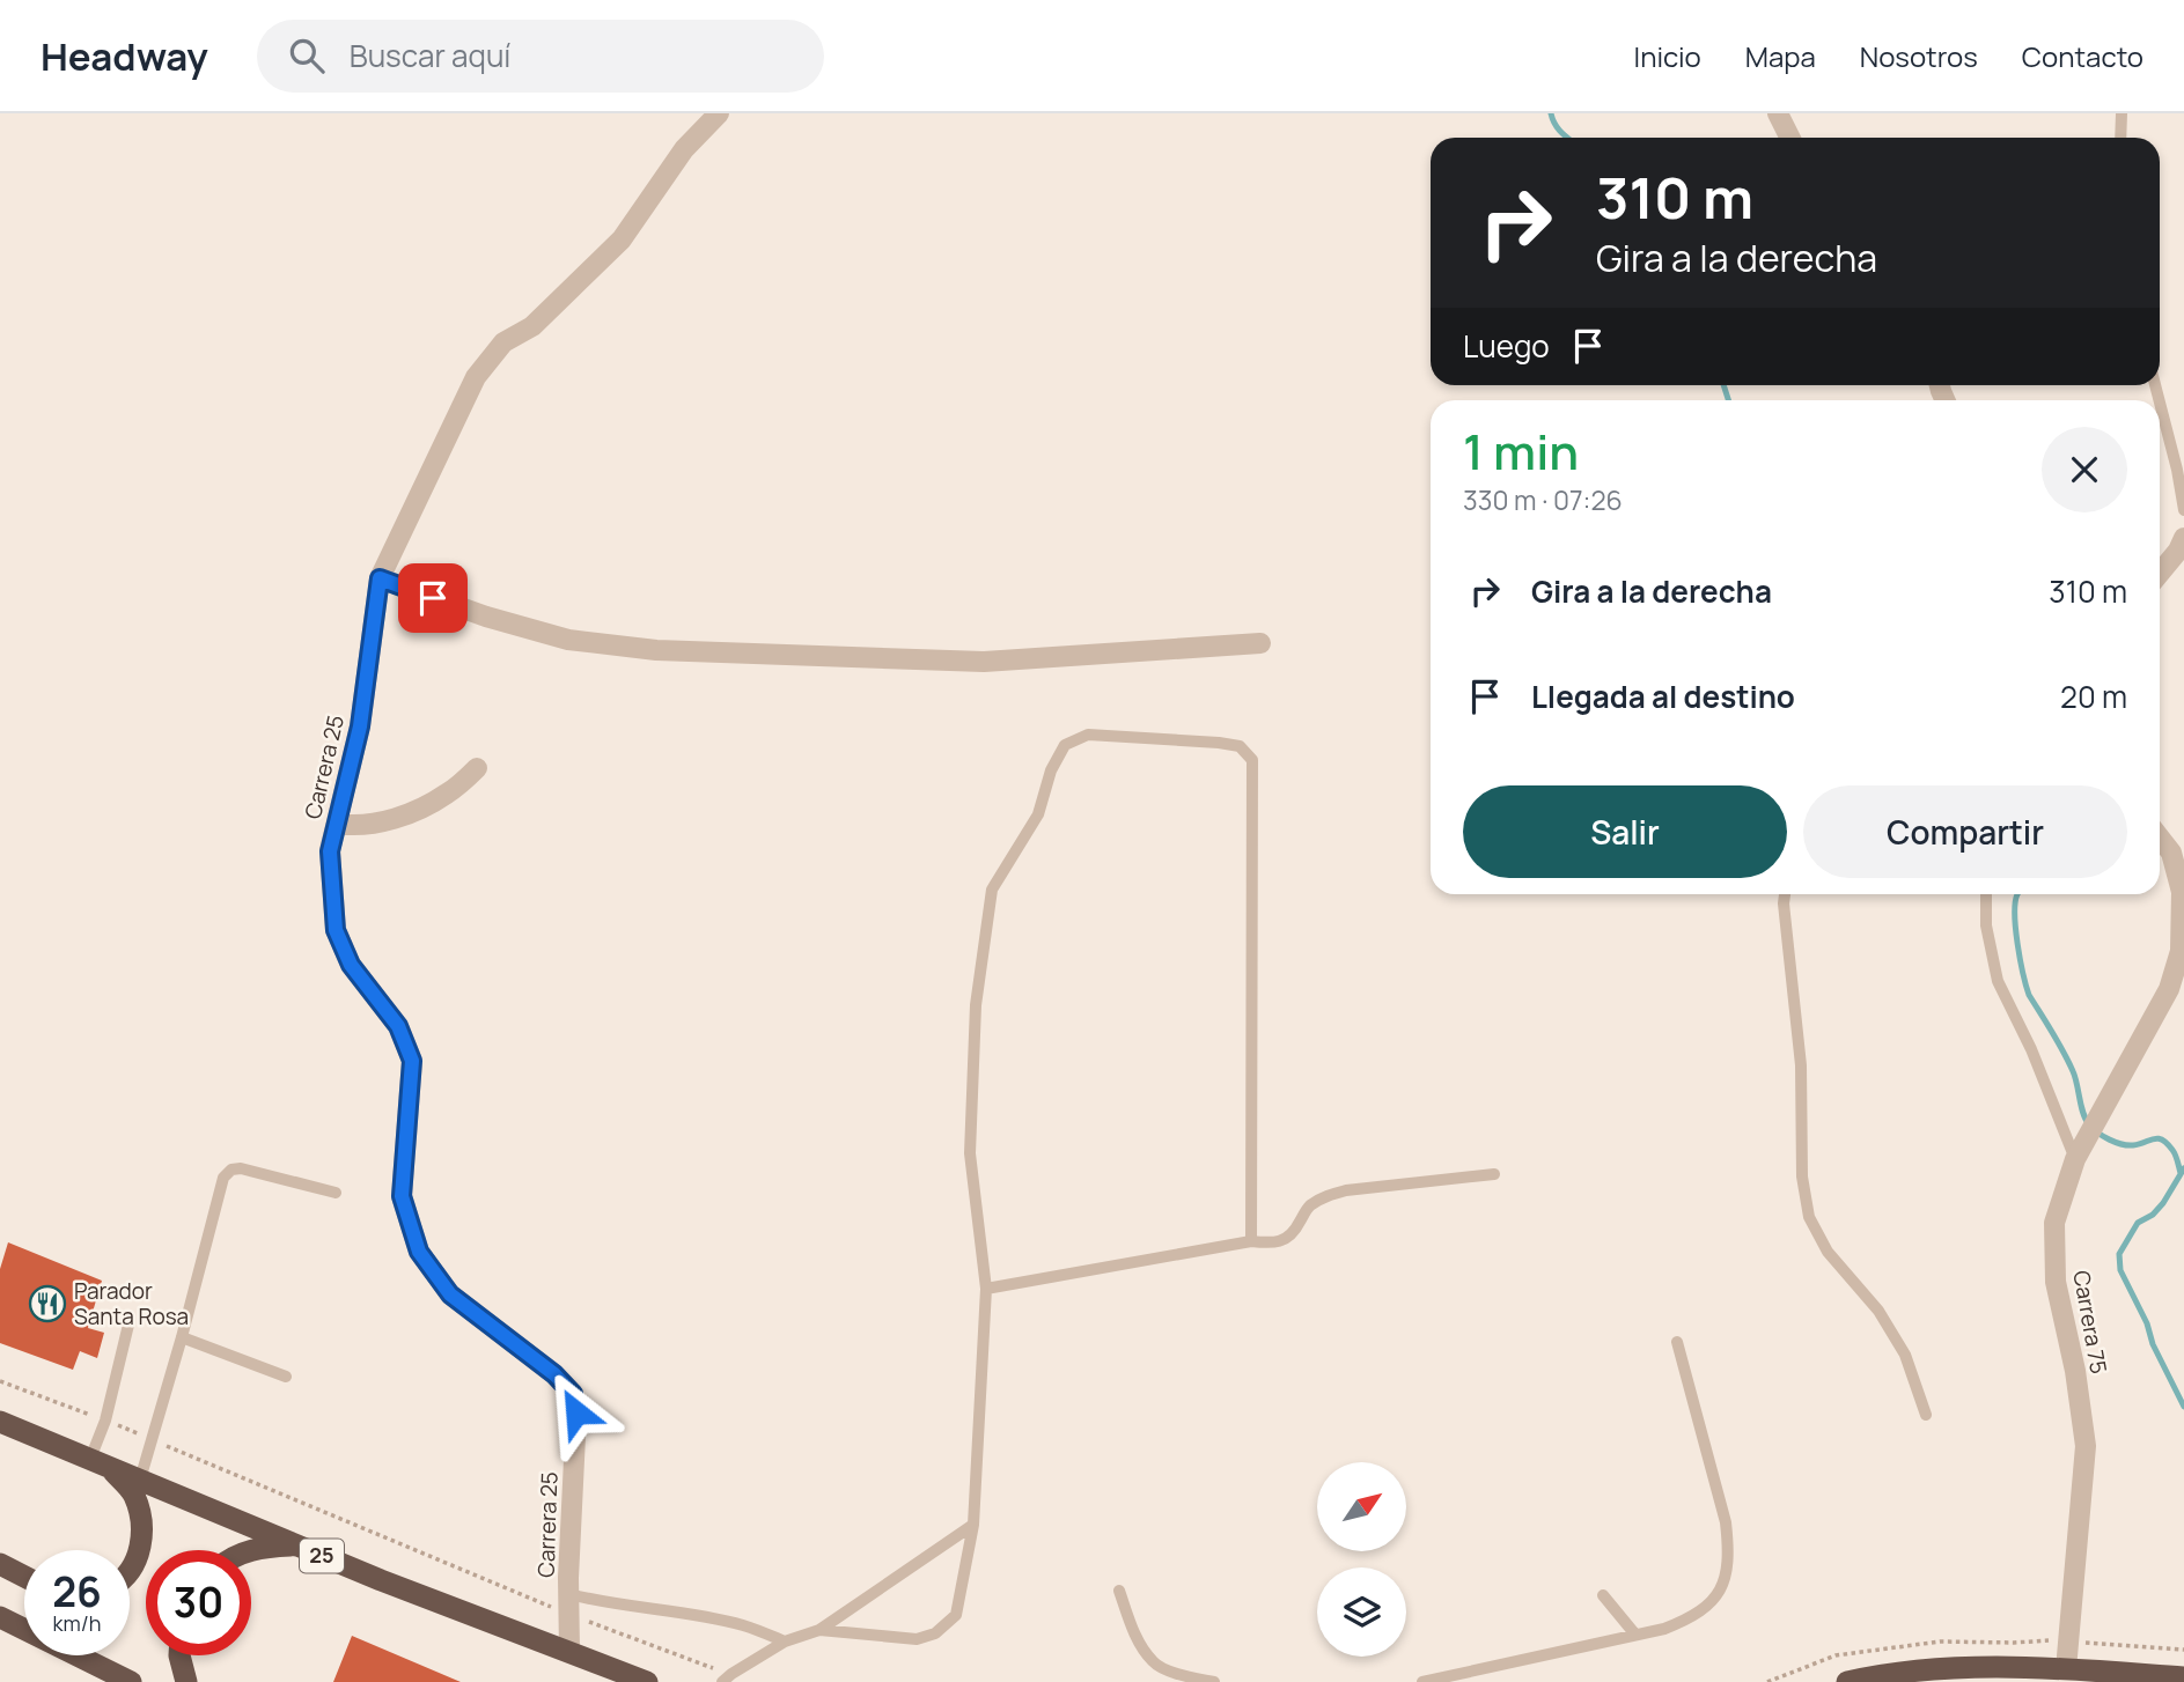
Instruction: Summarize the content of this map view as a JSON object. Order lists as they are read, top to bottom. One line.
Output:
{"streets":{"highway":["25"],"street":["Carrera 25","Carrera 75"]},"crossings":[["Carrera 25","25"]],"places":{"restaurant":["Parador Santa Rosa"]},"north":"top right","page":{"header":"Headway","search":"Buscar aquí","nav":["Inicio","Mapa","Nosotros","Contacto"],"turn":["310 m","Gira a la derecha"],"then":"Luego","heading":["1 min","330 m · 07:26"],"list":[{"name":"Gira a la derecha","value":"310 m"},{"name":"Llegada al destino","value":"20 m"}],"buttons":["Salir","Compartir"],"speed":"26 km/h","limit":"30"}}
